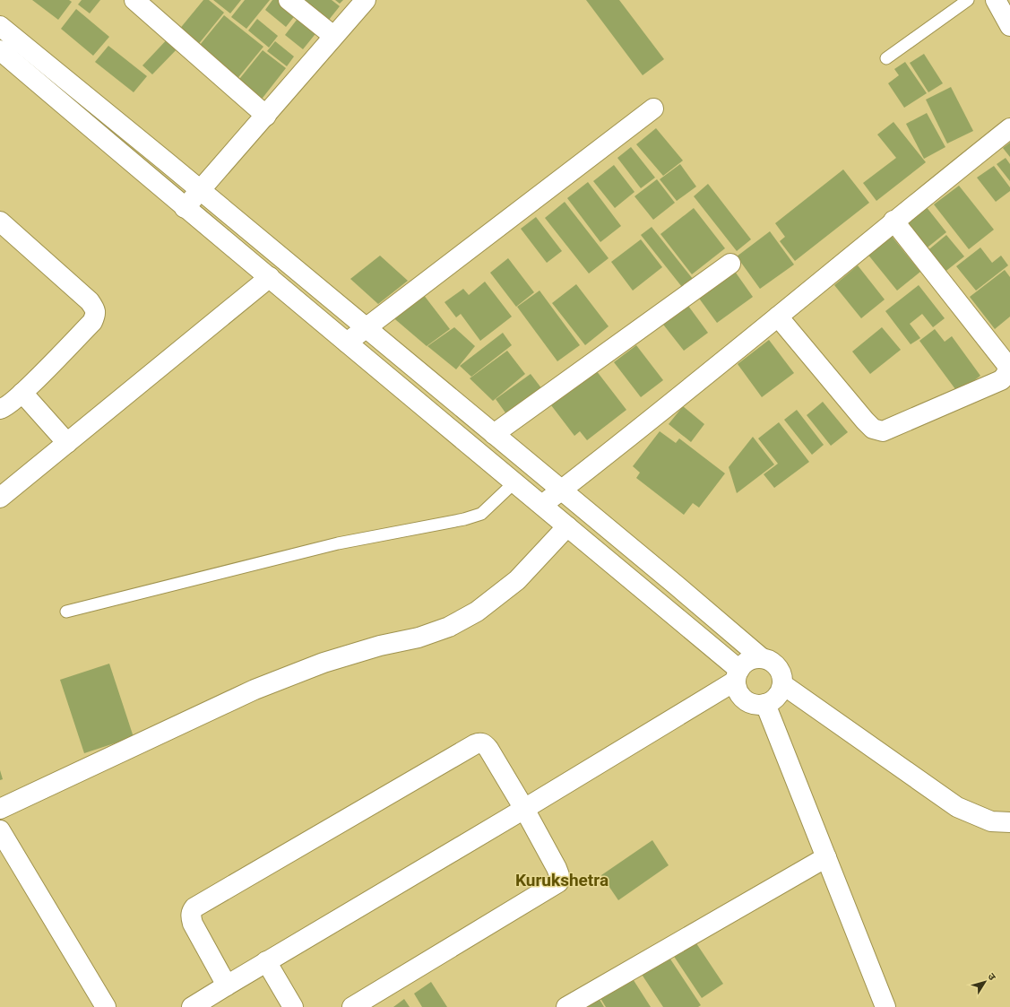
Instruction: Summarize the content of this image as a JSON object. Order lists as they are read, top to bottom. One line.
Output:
{"districts":["Kurukshetra"],"north":"top right"}
